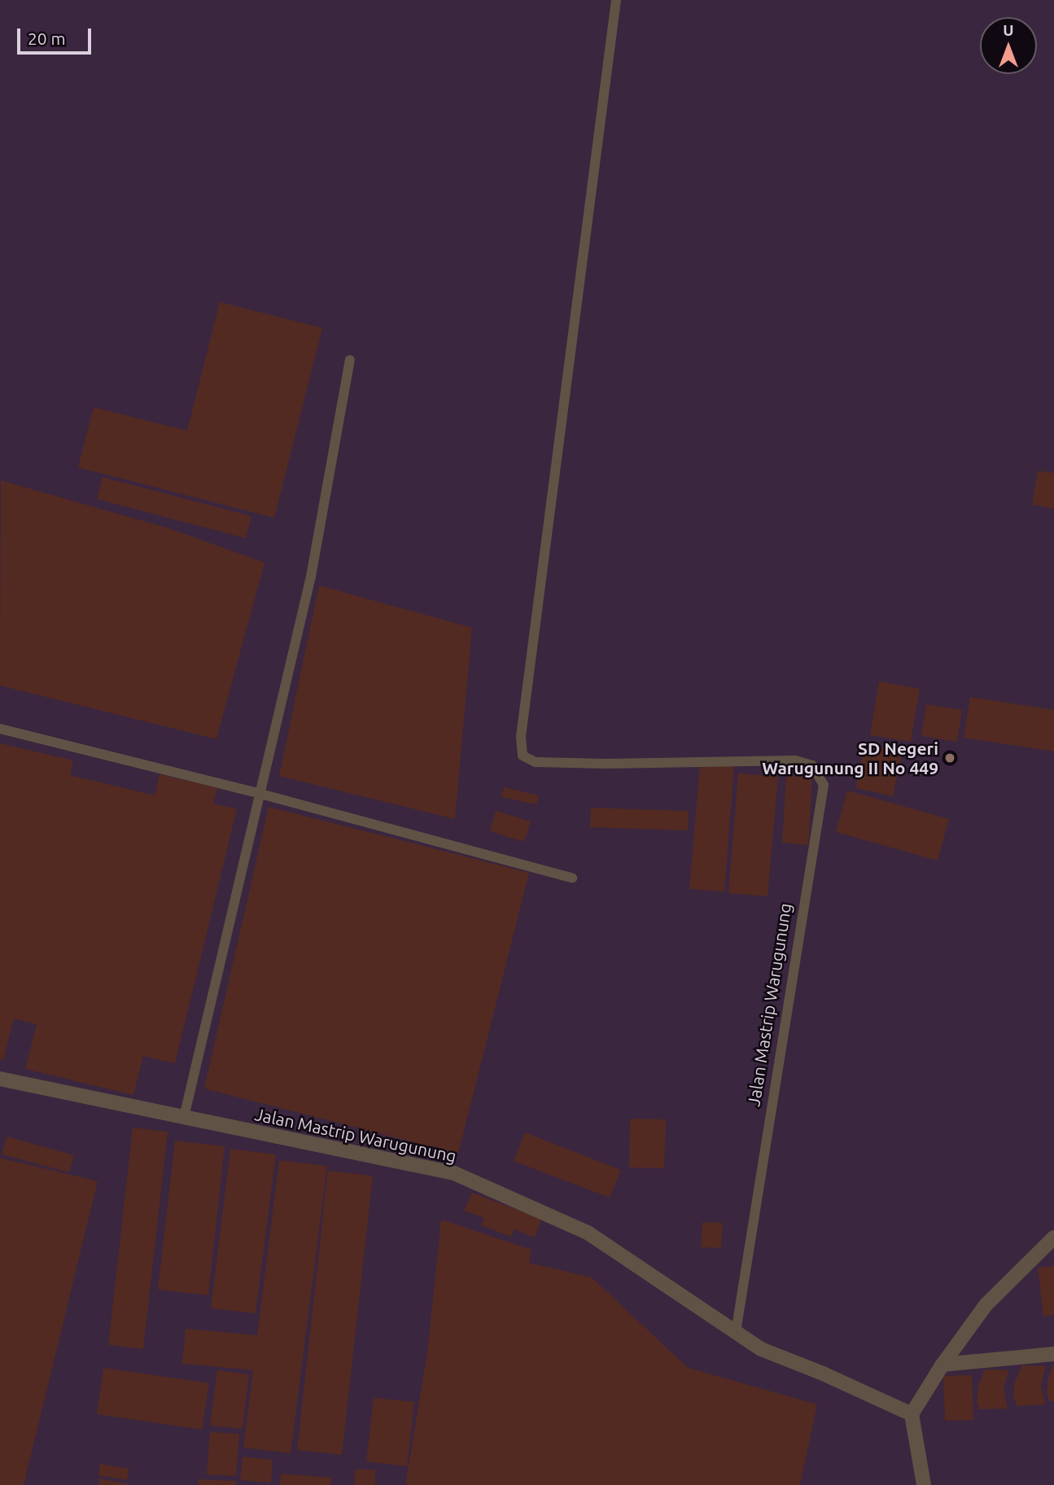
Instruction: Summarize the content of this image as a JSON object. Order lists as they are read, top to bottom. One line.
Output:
{"streets":{"street":["Jalan Mastrip Warugunung"]},"places":["SD Negeri Warugunung II No 449"],"scale_bar":"20 m","north":"top"}
